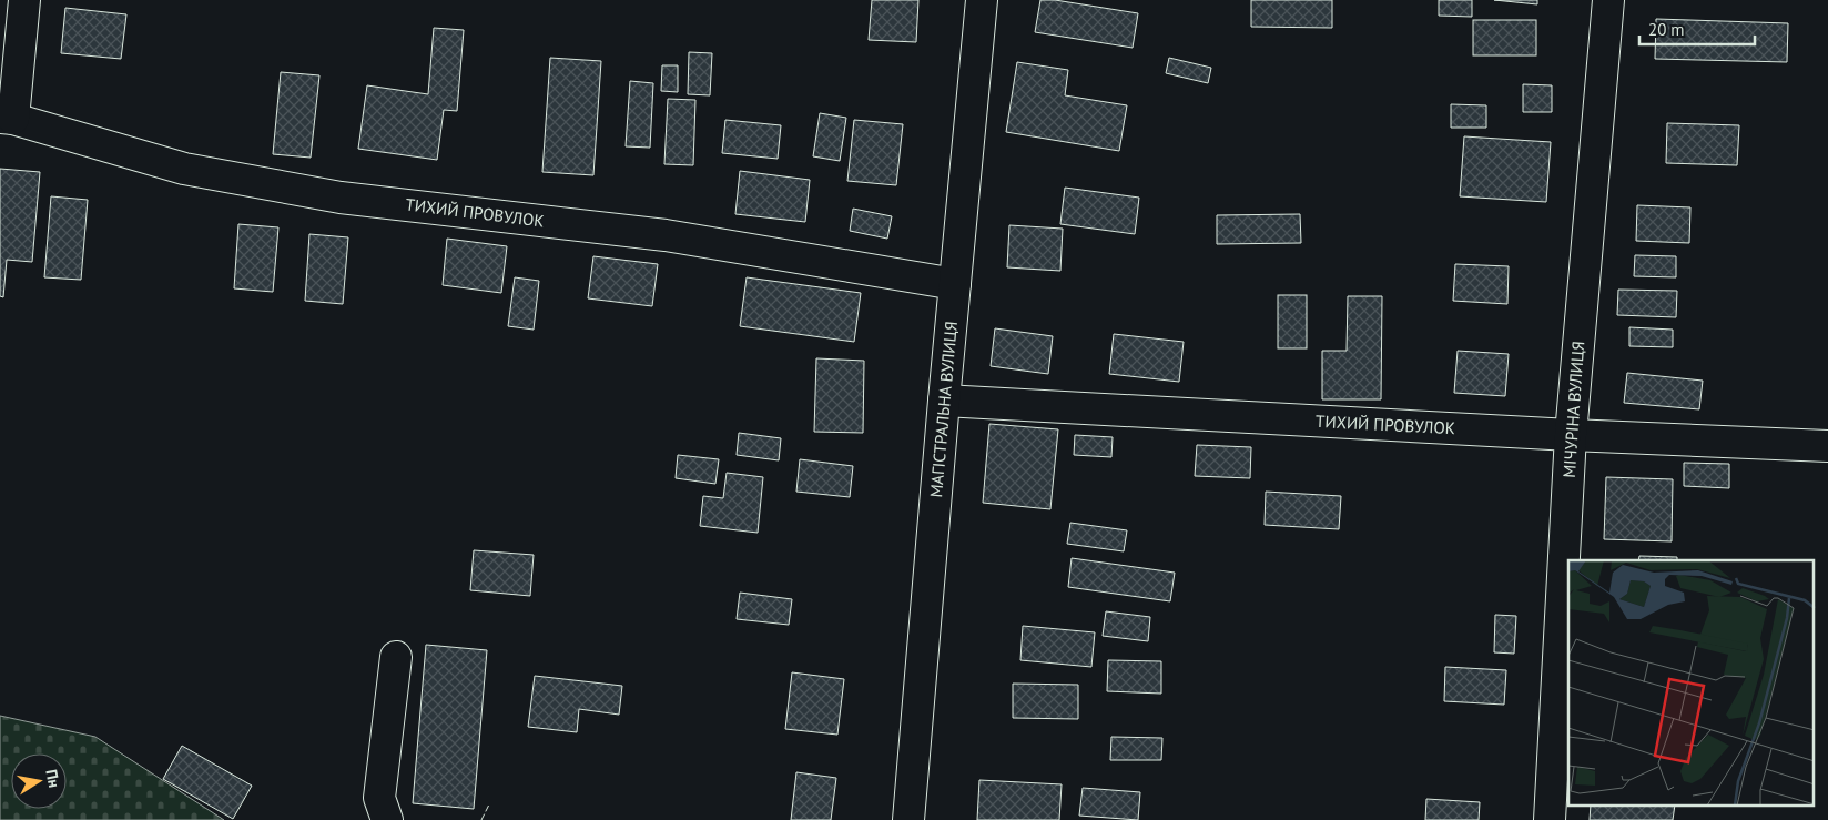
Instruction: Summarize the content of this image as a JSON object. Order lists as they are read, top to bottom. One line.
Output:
{"streets":{"street":["ТИХИЙ ПРОВУЛОК","МАГІСТРАЛЬНА ВУЛИЦЯ","МІЧУРІНА ВУЛИЦЯ"]},"crossings":[["ТИХИЙ ПРОВУЛОК","МАГІСТРАЛЬНА ВУЛИЦЯ"],["ТИХИЙ ПРОВУЛОК","МІЧУРІНА ВУЛИЦЯ"]],"scale_bar":"20 m","north":"right"}
